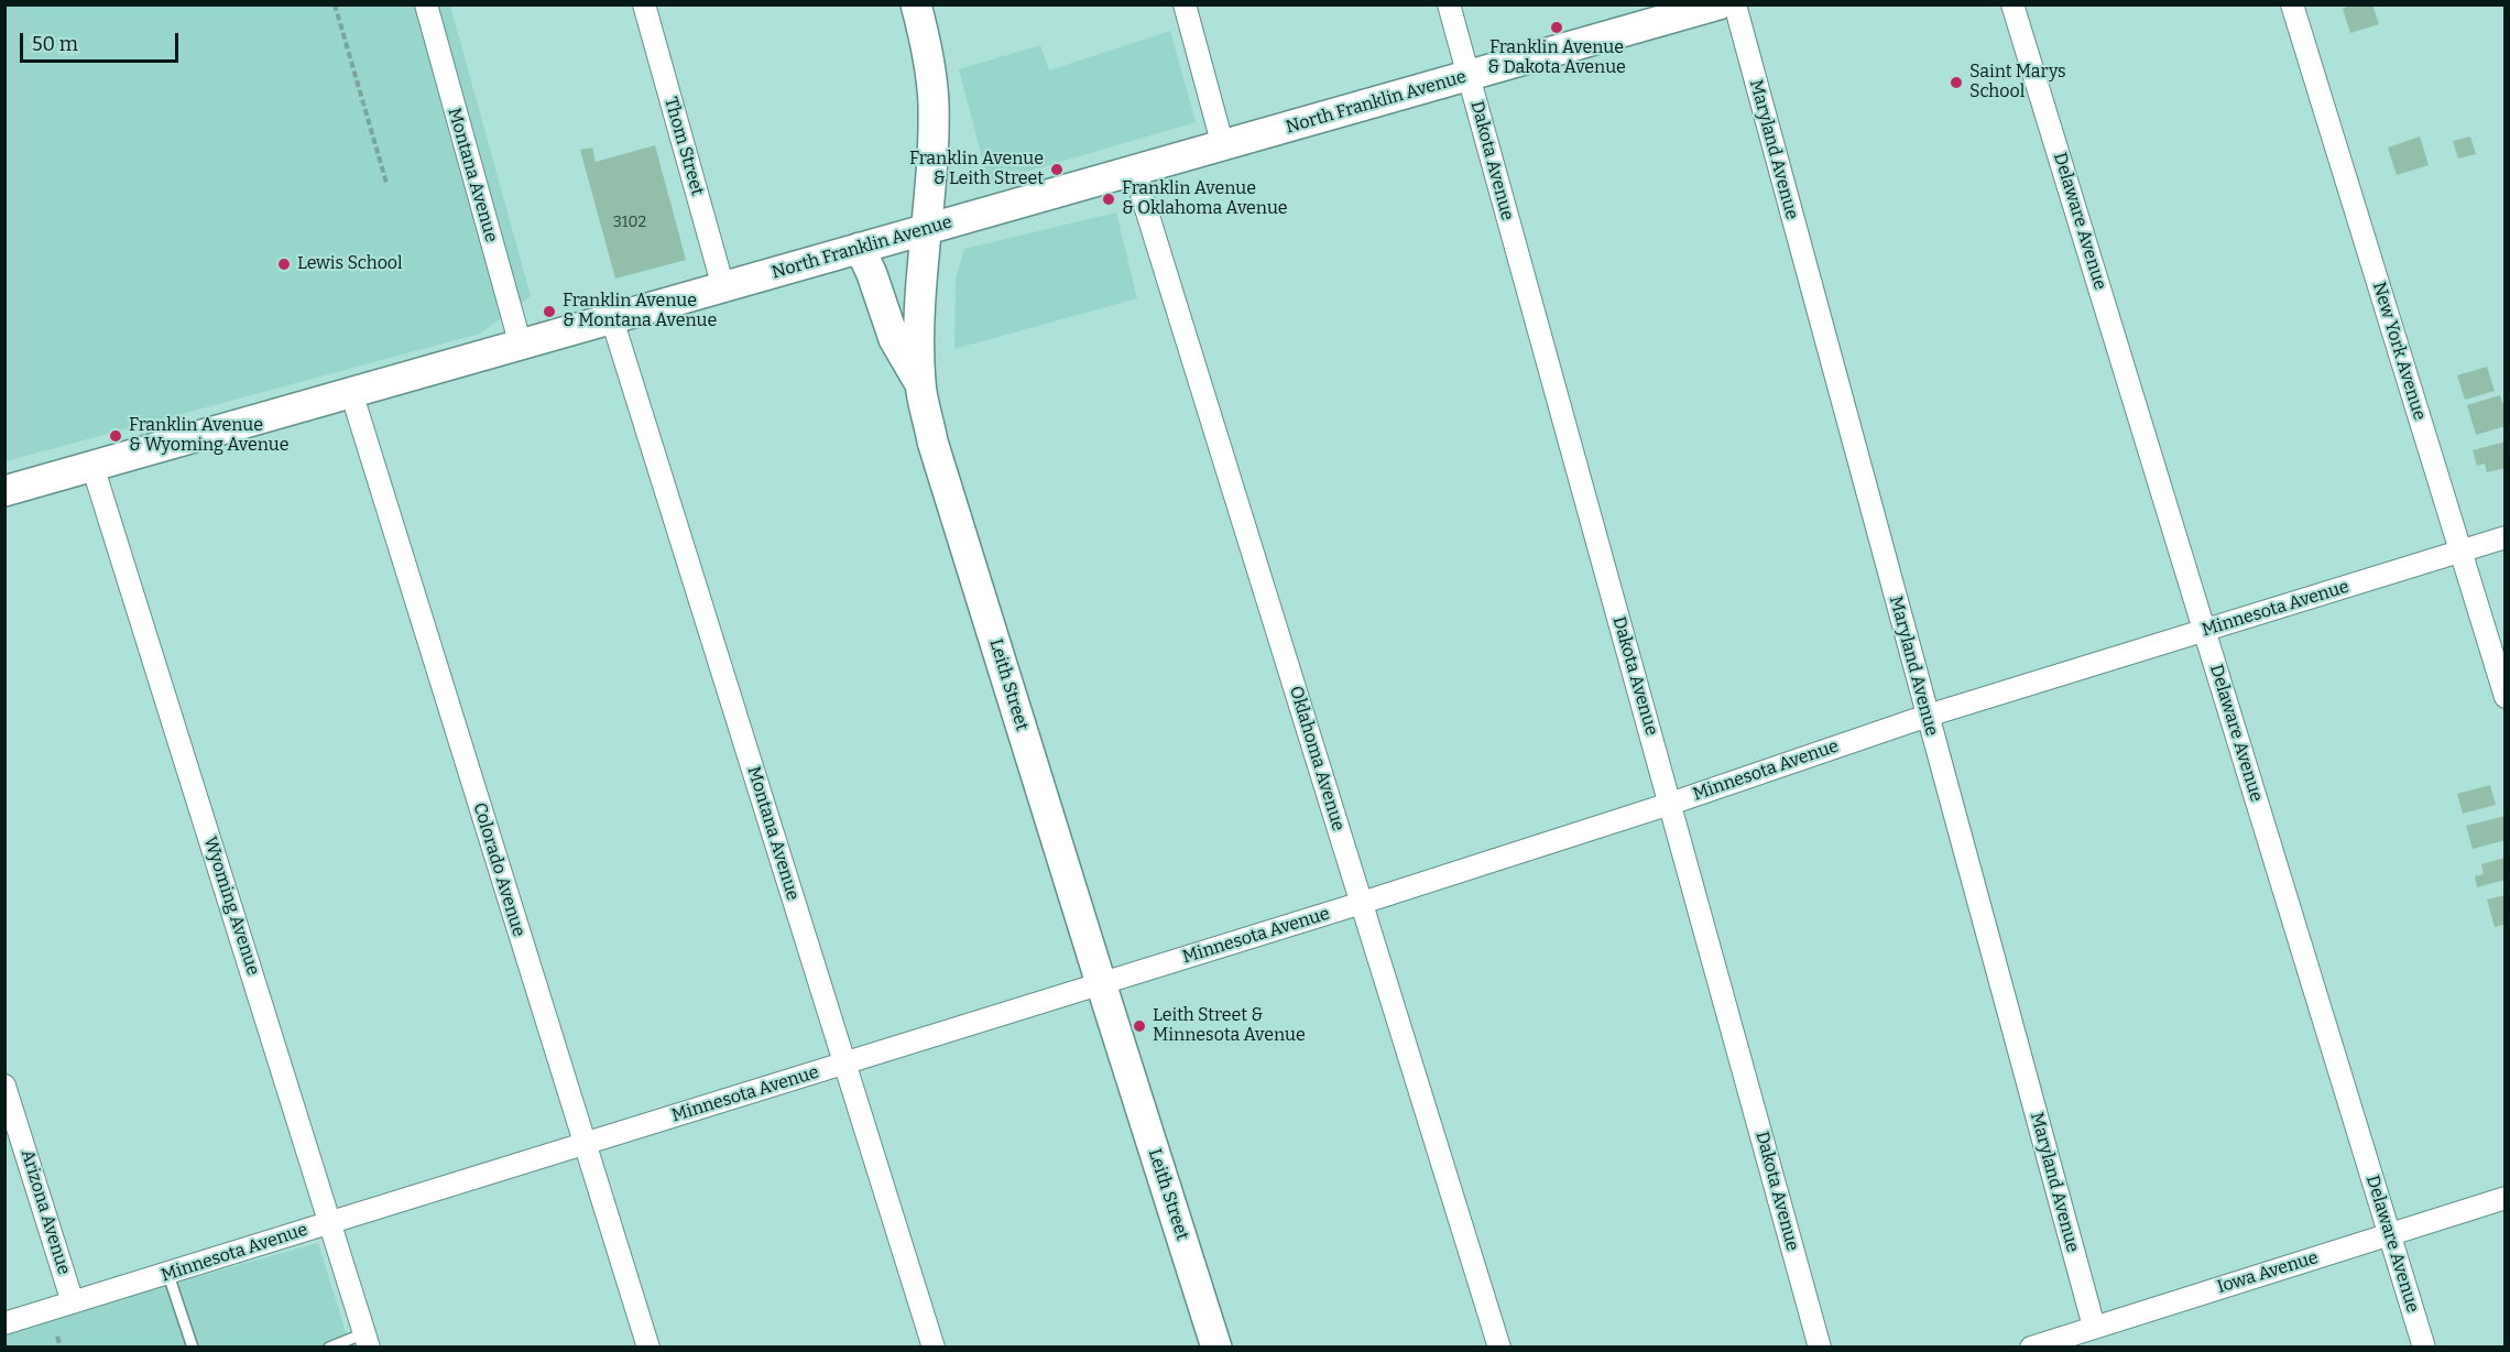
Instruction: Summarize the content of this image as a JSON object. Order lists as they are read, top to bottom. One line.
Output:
{"streets":{"street":["North Franklin Avenue","Thom Street","Maryland Avenue","Dakota Avenue","Montana Avenue","Delaware Avenue","New York Avenue","Minnesota Avenue","Leith Street","Oklahoma Avenue","Colorado Avenue","Wyoming Avenue","Arizona Avenue","Iowa Avenue"]},"crossings":[["North Franklin Avenue","Thom Street"],["North Franklin Avenue","Dakota Avenue"],["North Franklin Avenue","Montana Avenue"],["North Franklin Avenue","Leith Street"],["North Franklin Avenue","Oklahoma Avenue"],["North Franklin Avenue","Colorado Avenue"],["North Franklin Avenue","Wyoming Avenue"],["Maryland Avenue","Minnesota Avenue"],["Maryland Avenue","Iowa Avenue"],["Dakota Avenue","Minnesota Avenue"],["Montana Avenue","Minnesota Avenue"],["Delaware Avenue","Minnesota Avenue"],["Delaware Avenue","Iowa Avenue"],["New York Avenue","Minnesota Avenue"],["Minnesota Avenue","Leith Street"],["Minnesota Avenue","Oklahoma Avenue"],["Minnesota Avenue","Colorado Avenue"],["Minnesota Avenue","Wyoming Avenue"],["Minnesota Avenue","Arizona Avenue"]],"places":["Franklin Avenue & Dakota Avenue","Saint Marys School","Franklin Avenue & Leith Street","Franklin Avenue & Oklahoma Avenue","Lewis School","Franklin Avenue & Montana Avenue","Franklin Avenue & Wyoming Avenue","Leith Street & Minnesota Avenue"],"house_numbers":["3102"],"scale_bar":"50 m"}
